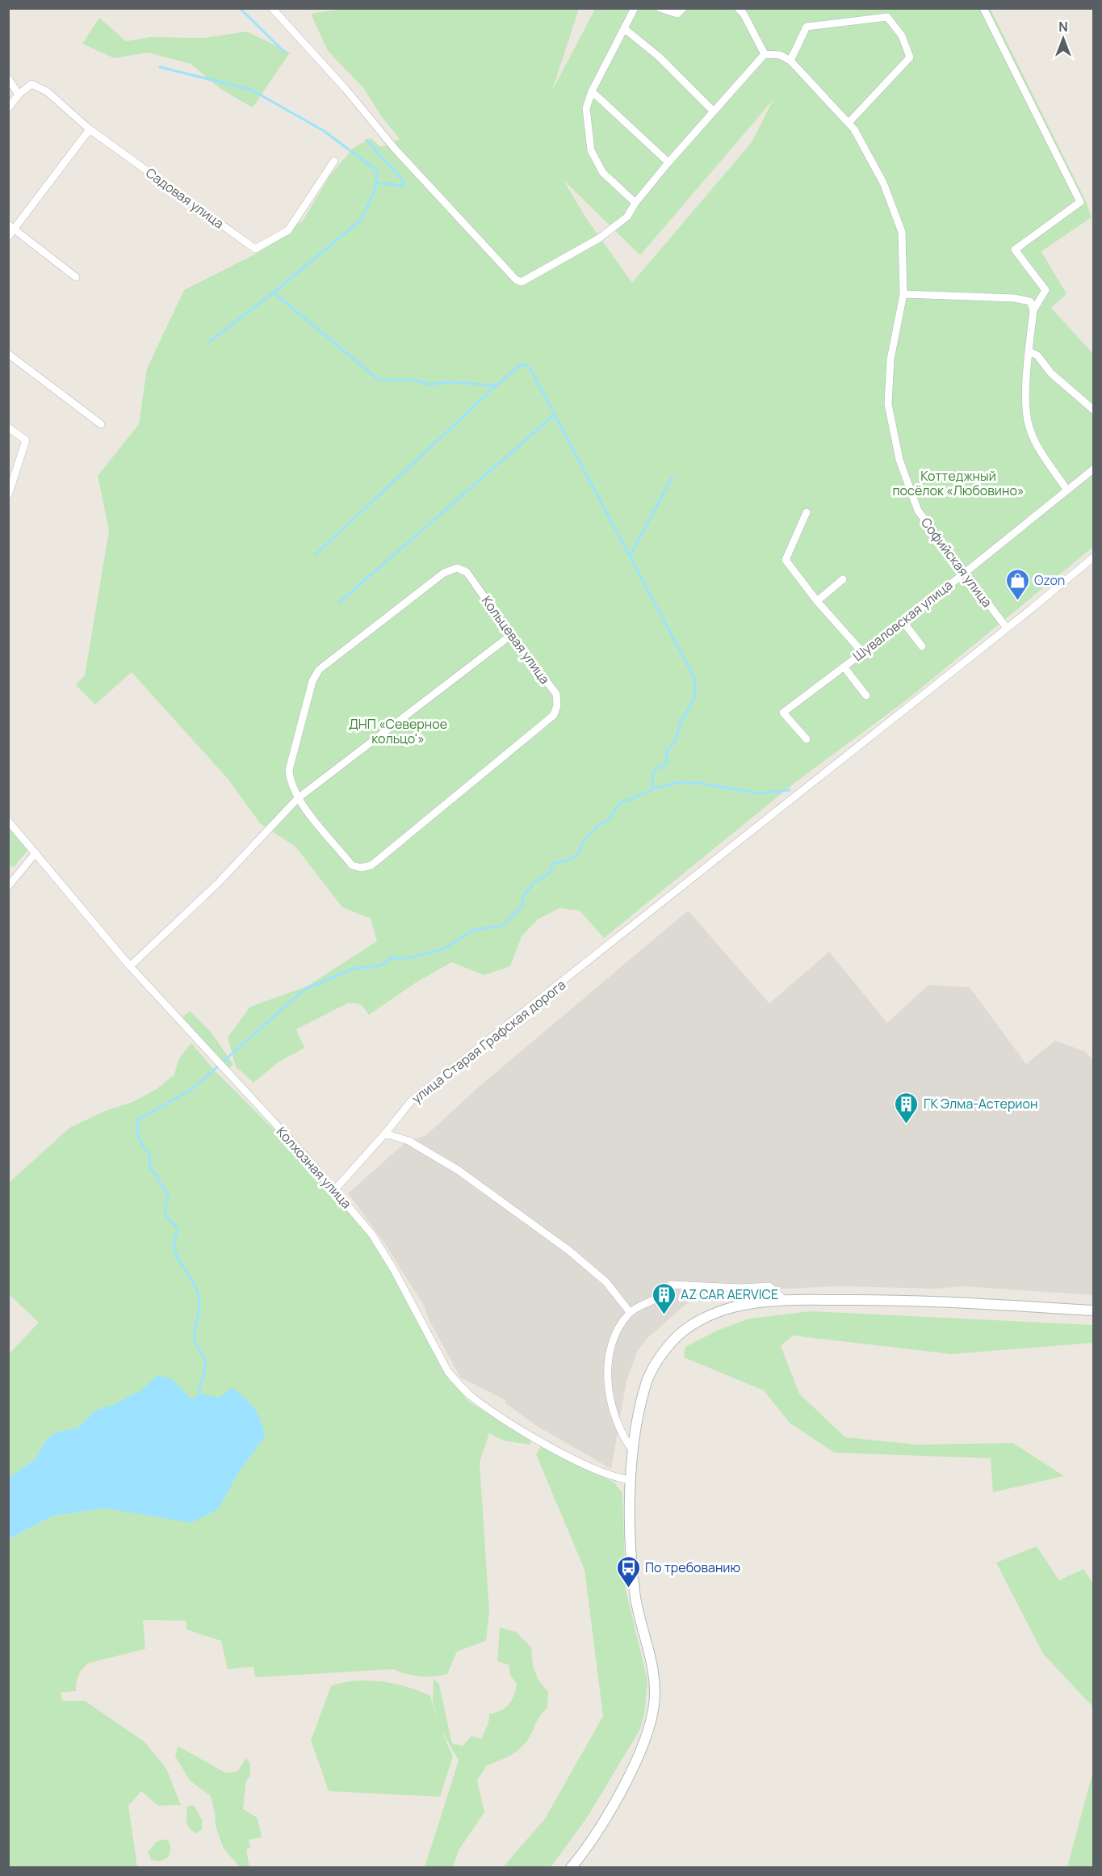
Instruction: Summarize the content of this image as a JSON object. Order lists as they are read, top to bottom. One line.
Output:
{"streets":{"street":["Садовая улица","Софийская улица","Шуваловская улица","Кольцевая улица","улица Старая Графская дорога","Колхозная улица"]},"crossings":[["Софийская улица","Шуваловская улица"],["Софийская улица","улица Старая Графская дорога"],["улица Старая Графская дорога","Колхозная улица"]],"parks":["Коттеджный посёлок «Любовино»","ДНП «Северное кольцо'»"],"places":{"shop":["Ozon"],"building":["ГК Элма-Астерион","AZ CAR AERVICE"],"bus stop":["По требованию"]},"north":"top"}
